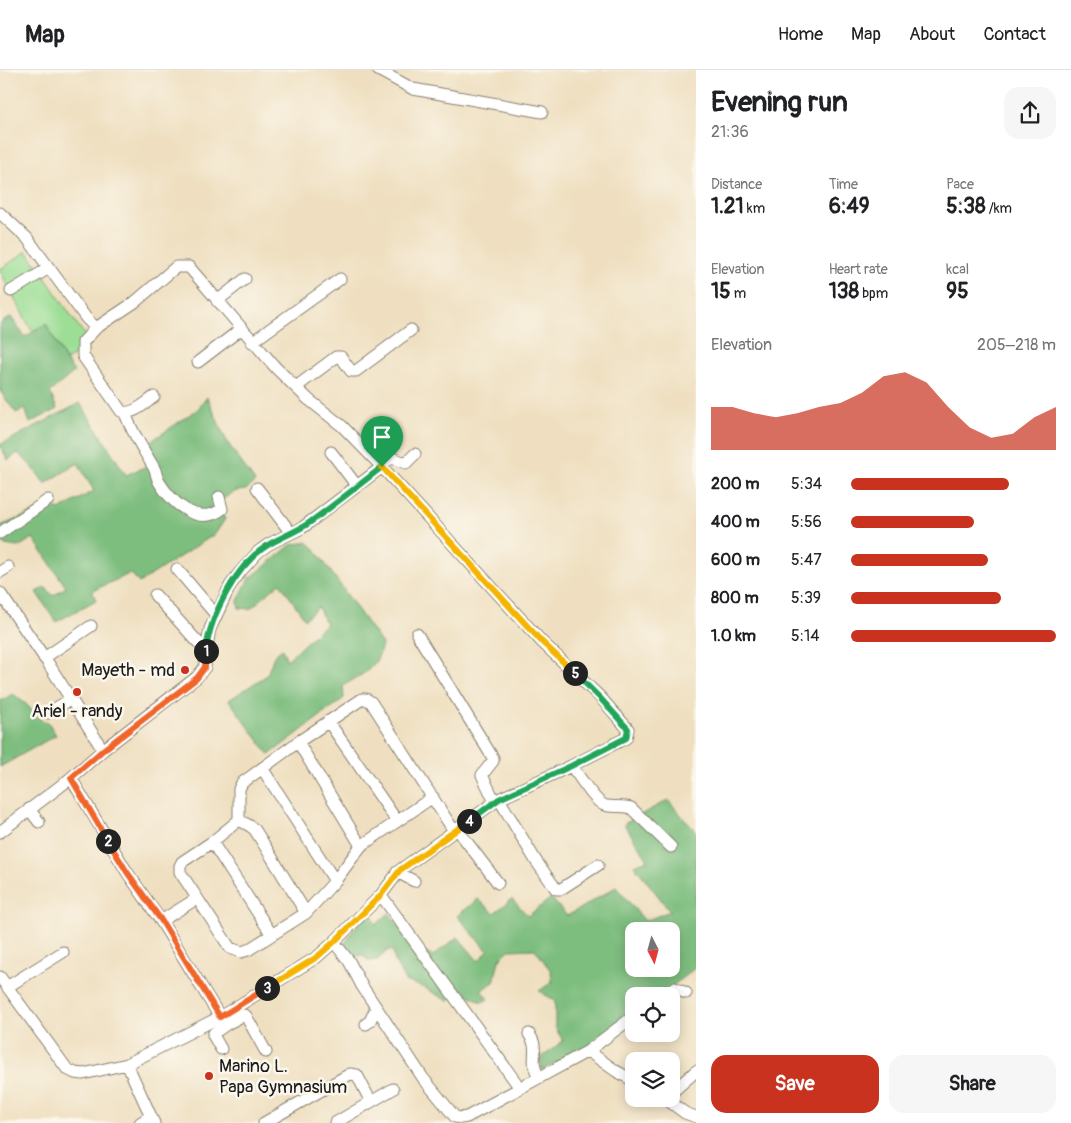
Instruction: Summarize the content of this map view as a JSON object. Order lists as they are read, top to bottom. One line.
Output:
{"places":["Mayeth - md","Ariel - randy","Marino L. Papa Gymnasium"],"north":"bottom","page":{"header":"Map","nav":["Home","Map","About","Contact"],"heading":["Evening run","21:36"],"stats":[["Distance","1.21 km"],["Time","6:49"],["Pace","5:38 /km"],["Elevation","15 m"],["Heart rate","138 bpm"],["kcal","95"]],"chart":["Elevation","205–218 m"],"list":[{"name":"200 m","note":"5:34"},{"name":"400 m","note":"5:56"},{"name":"600 m","note":"5:47"},{"name":"800 m","note":"5:39"},{"name":"1.0 km","note":"5:14"}],"pins":["1","5","4","2","3"],"buttons":["Save","Share"]}}
